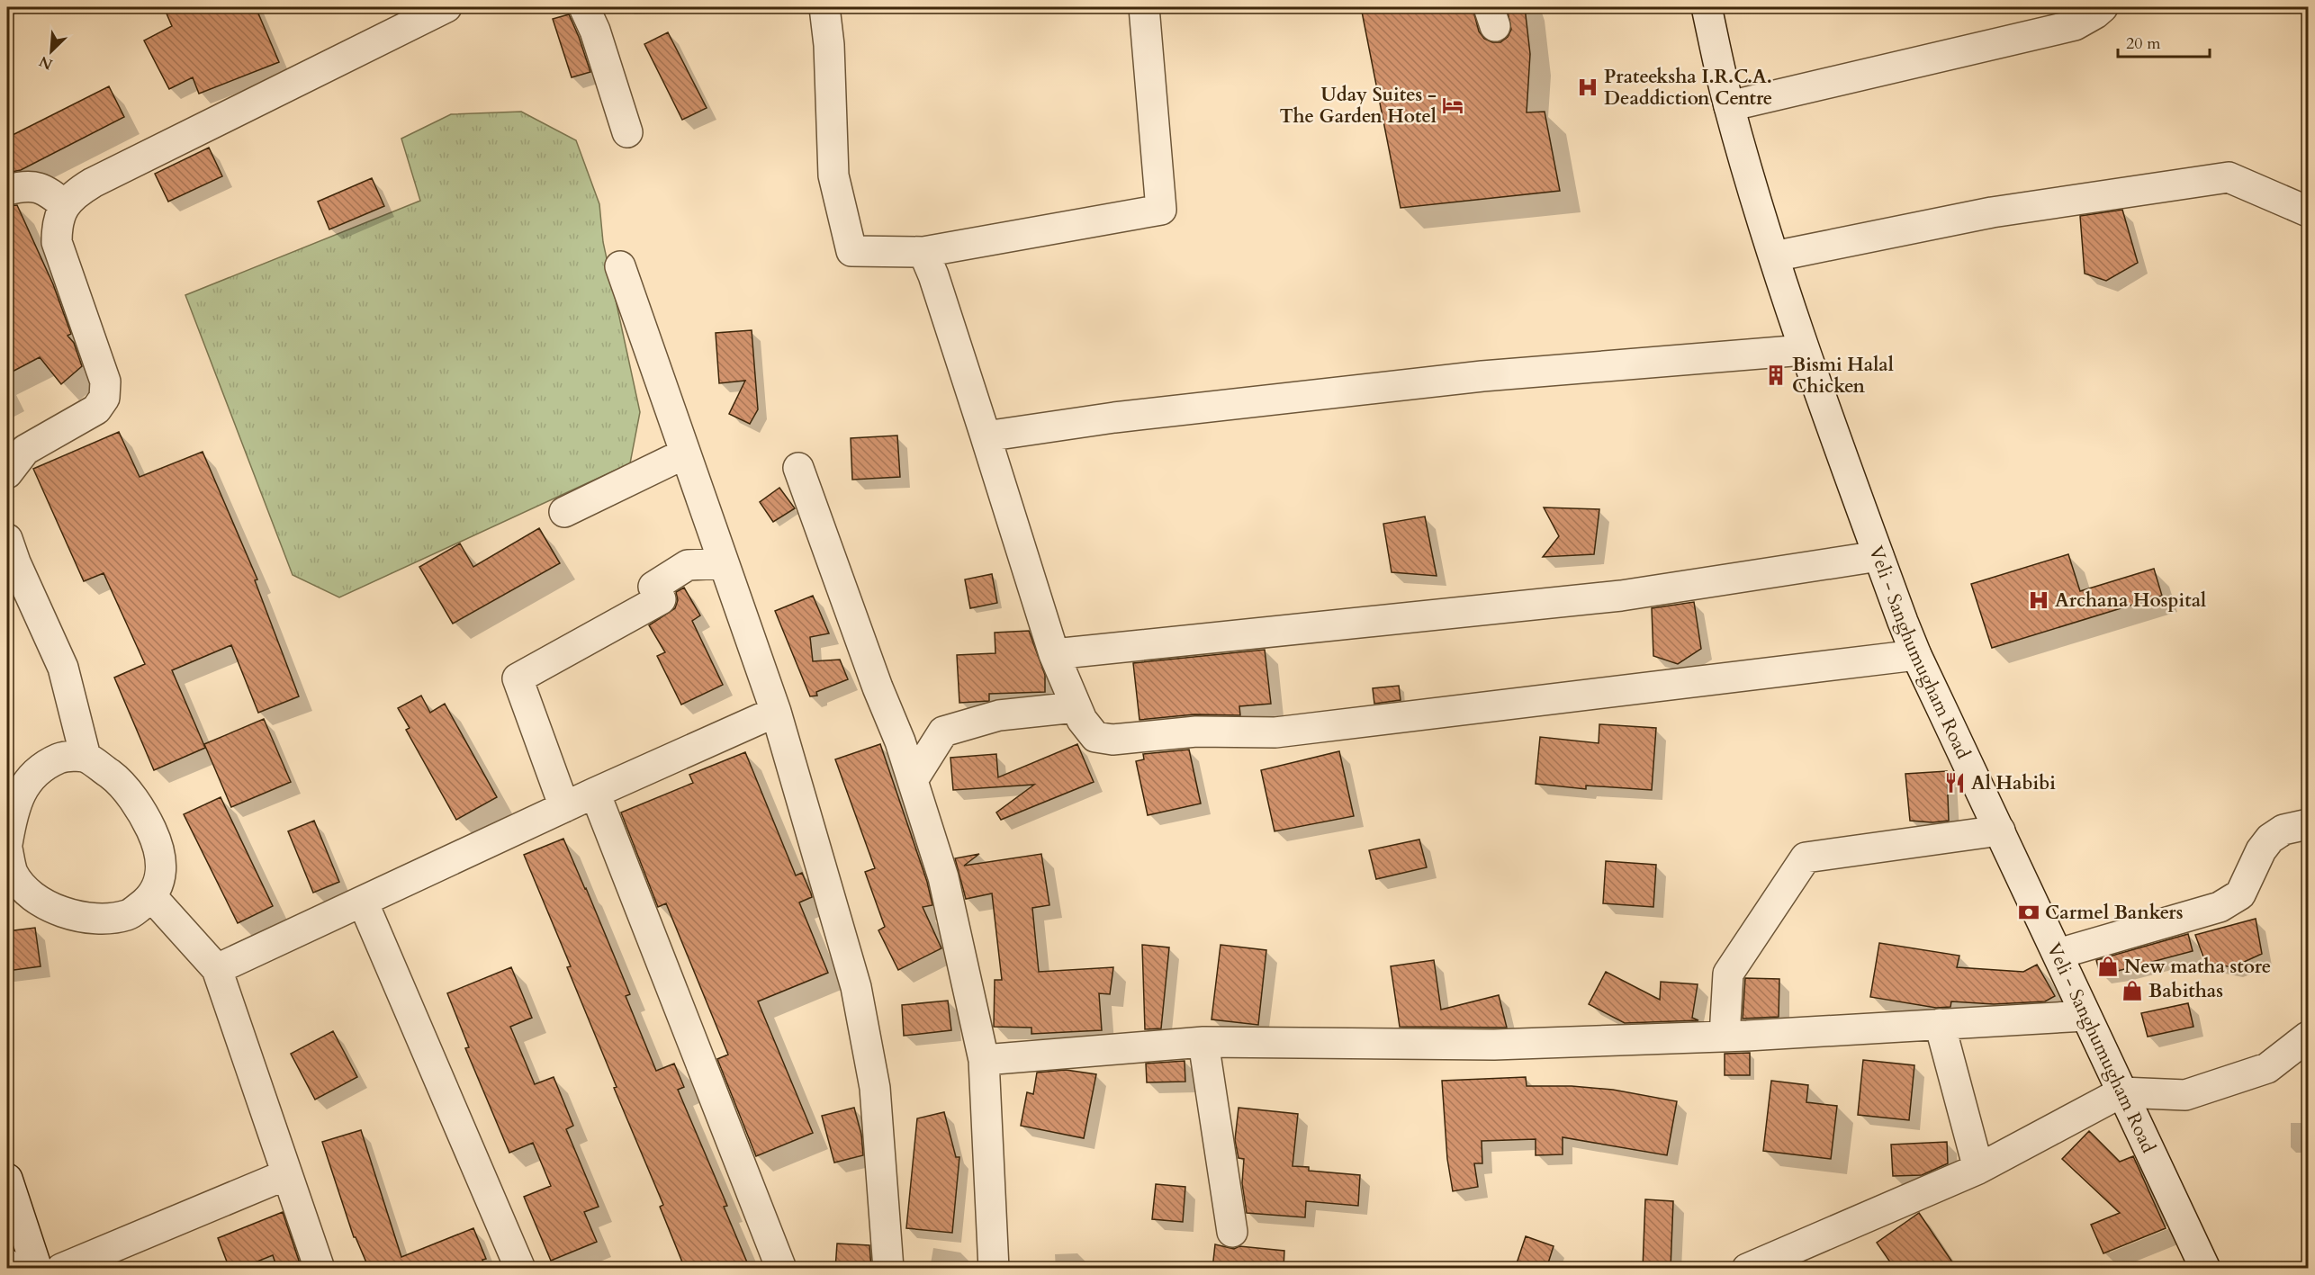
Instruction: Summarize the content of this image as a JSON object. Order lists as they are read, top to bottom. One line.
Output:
{"streets":{"street":["Veli - Sanghumugham Road"]},"places":{"hospital":["Prateeksha I.R.C.A. Deaddiction Centre","Archana Hospital"],"hotel":["Uday Suites - The Garden Hotel"],"building":["Bismi Halal Chicken"],"restaurant":["Al Habibi"],"bank":["Carmel Bankers"],"shop":["New matha store","Babithas"]},"scale_bar":"20 m","north":"bottom left"}
